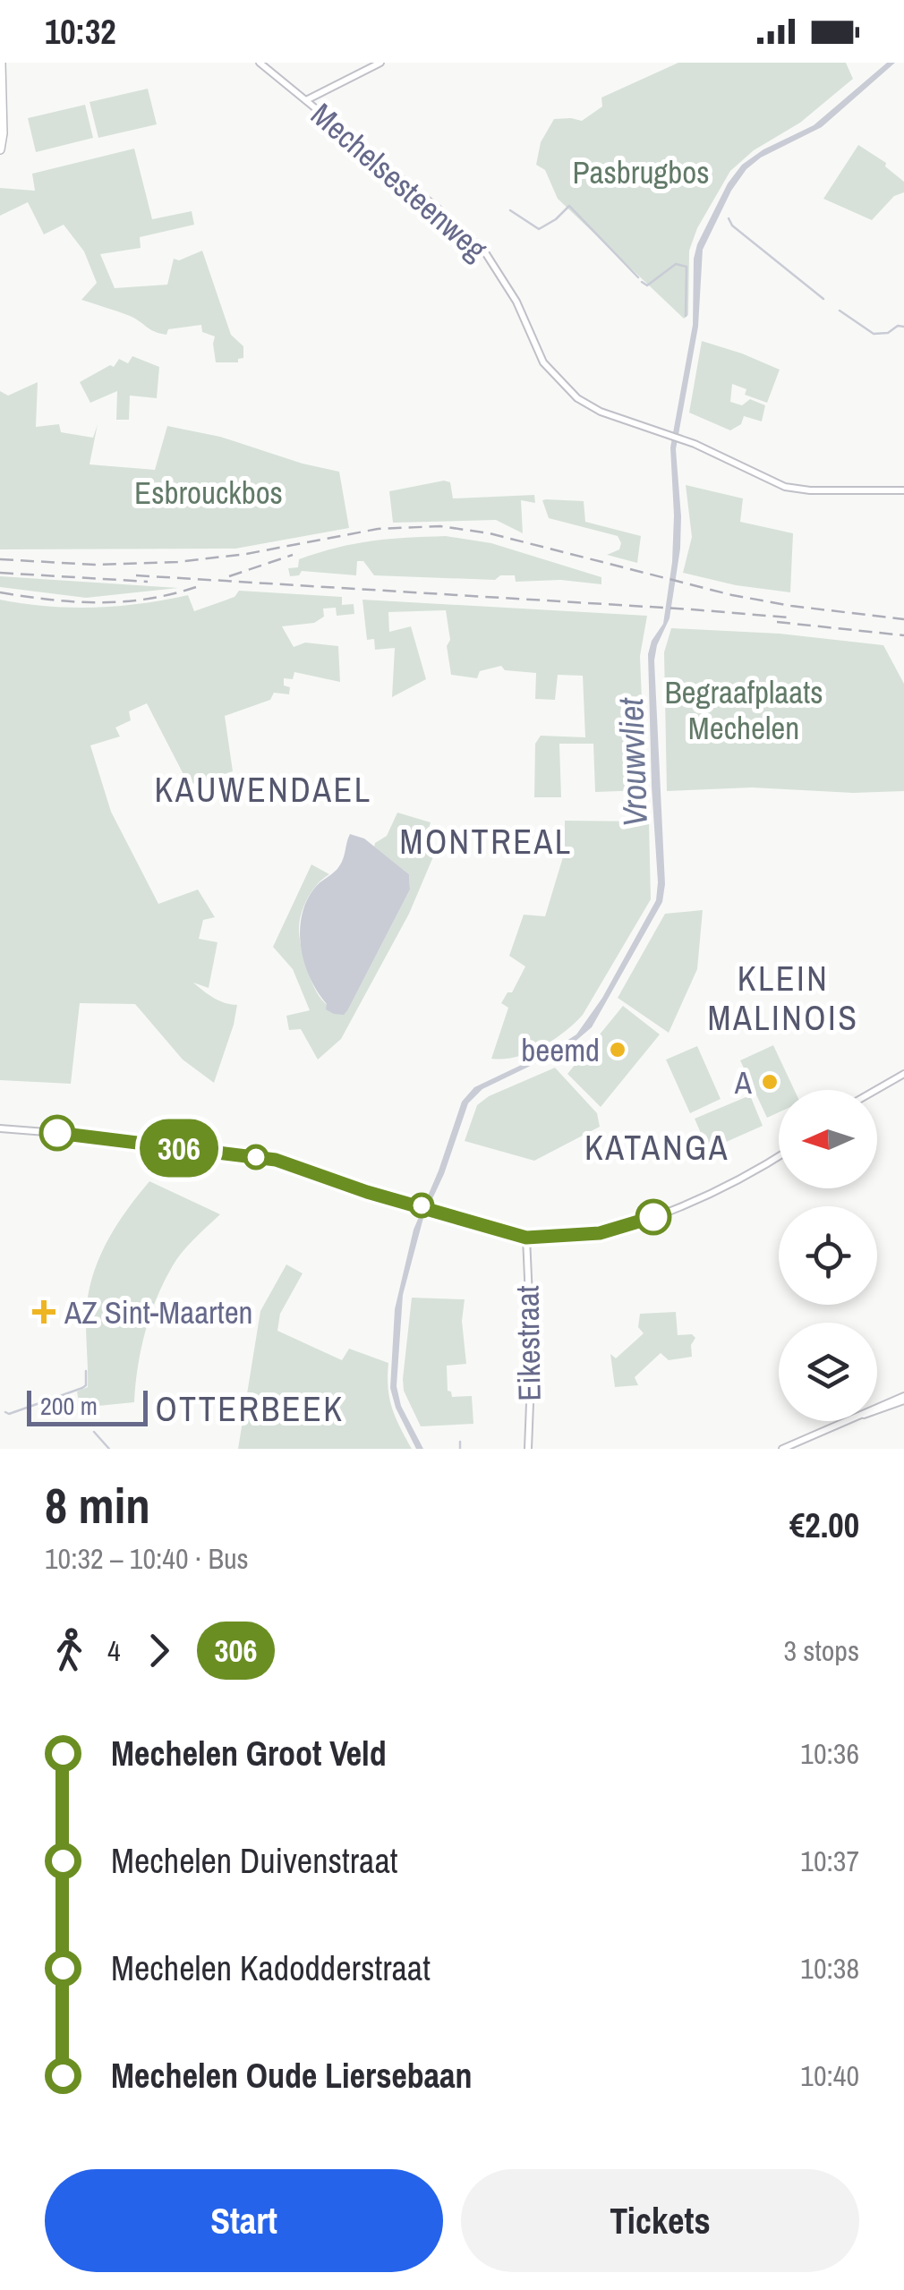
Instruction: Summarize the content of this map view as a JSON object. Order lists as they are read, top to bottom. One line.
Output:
{"streets":{"main road":["Mechelsesteenweg","Eikestraat"]},"districts":["KAUWENDAEL","MONTREAL","KLEIN MALINOIS","KATANGA","OTTERBEEK"],"water":["Vrouwvliet"],"parks":["Pasbrugbos","Esbrouckbos","Begraafplaats Mechelen"],"places":{"other":["beemd","A"],"health":["AZ Sint-Maarten"]},"lines":["bus line 306"],"scale_bar":"200 m","north":"left","page":{"status":"10:32","on_map":"306","scale":"200 m","heading":["8 min","10:32 – 10:40 · Bus","€2.00"],"legs":["4","306","3 stops"],"list":[{"name":"Mechelen Groot Veld","value":"10:36"},{"name":"Mechelen Duivenstraat","value":"10:37"},{"name":"Mechelen Kadodderstraat","value":"10:38"},{"name":"Mechelen Oude Liersebaan","value":"10:40"}],"buttons":["Start","Tickets"]}}
